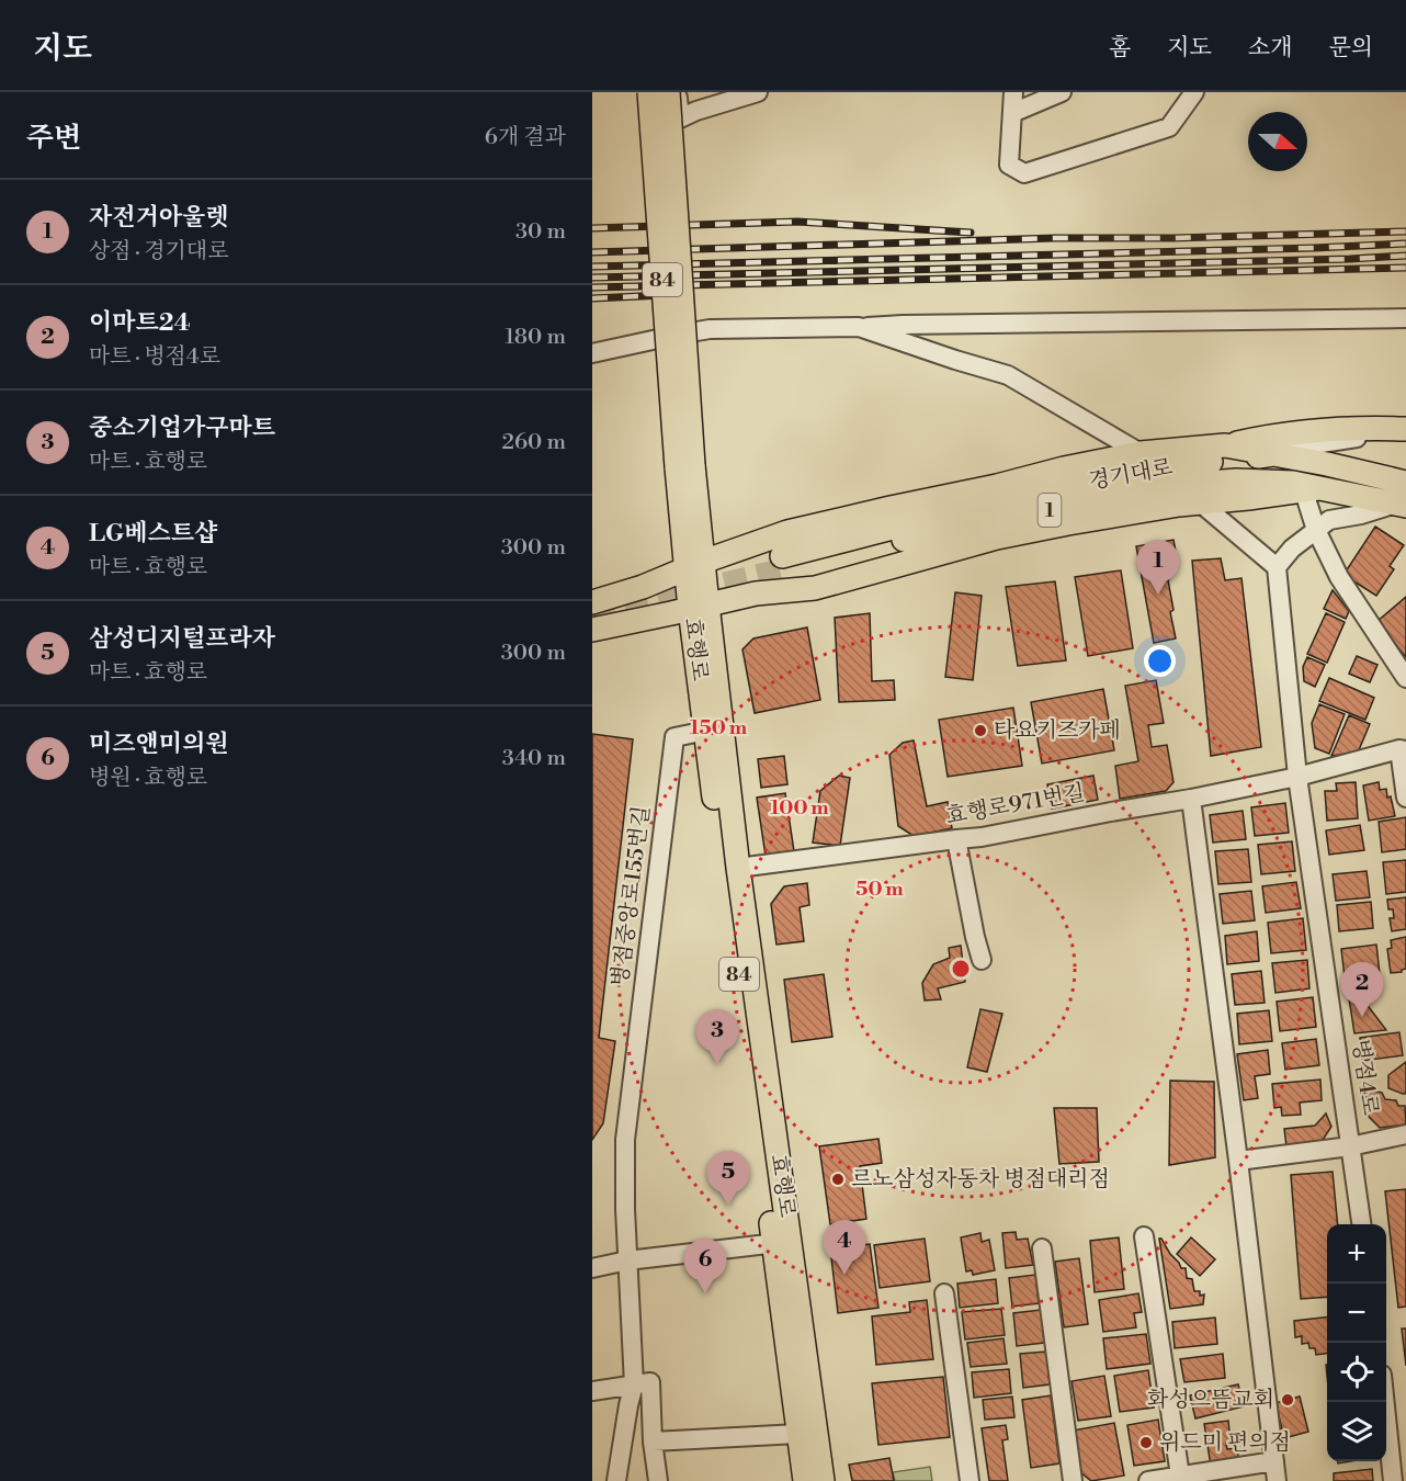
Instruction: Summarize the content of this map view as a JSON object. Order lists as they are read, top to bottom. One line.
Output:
{"streets":{"main road":["84","경기대로","1","효행로"],"street":["효행로971번길","병점중앙로155번길","병점4로"]},"crossings":[["84","효행로"],["경기대로","효행로"],["효행로","효행로971번길"],["효행로","병점중앙로155번길"],["효행로971번길","병점4로"]],"places":["타요키즈카페","르노삼성자동차 병점대리점","화성으뜸교회","위드미 편의점"],"north":"right","page":{"header":"지도","nav":["홈","지도","소개","문의"],"heading":["주변","6개 결과"],"list":[{"mark":"1","name":"자전거아울렛","note":"상점 · 경기대로","value":"30 m"},{"mark":"2","name":"이마트24","note":"마트 · 병점4로","value":"180 m"},{"mark":"3","name":"중소기업가구마트","note":"마트 · 효행로","value":"260 m"},{"mark":"4","name":"LG베스트샵","note":"마트 · 효행로","value":"300 m"},{"mark":"5","name":"삼성디지털프라자","note":"마트 · 효행로","value":"300 m"},{"mark":"6","name":"미즈앤미의원","note":"병원 · 효행로","value":"340 m"}],"pins":["1","2","3","5","4","6"],"map_buttons":["+","−"]},"rings":["150 m","100 m","50 m"]}
